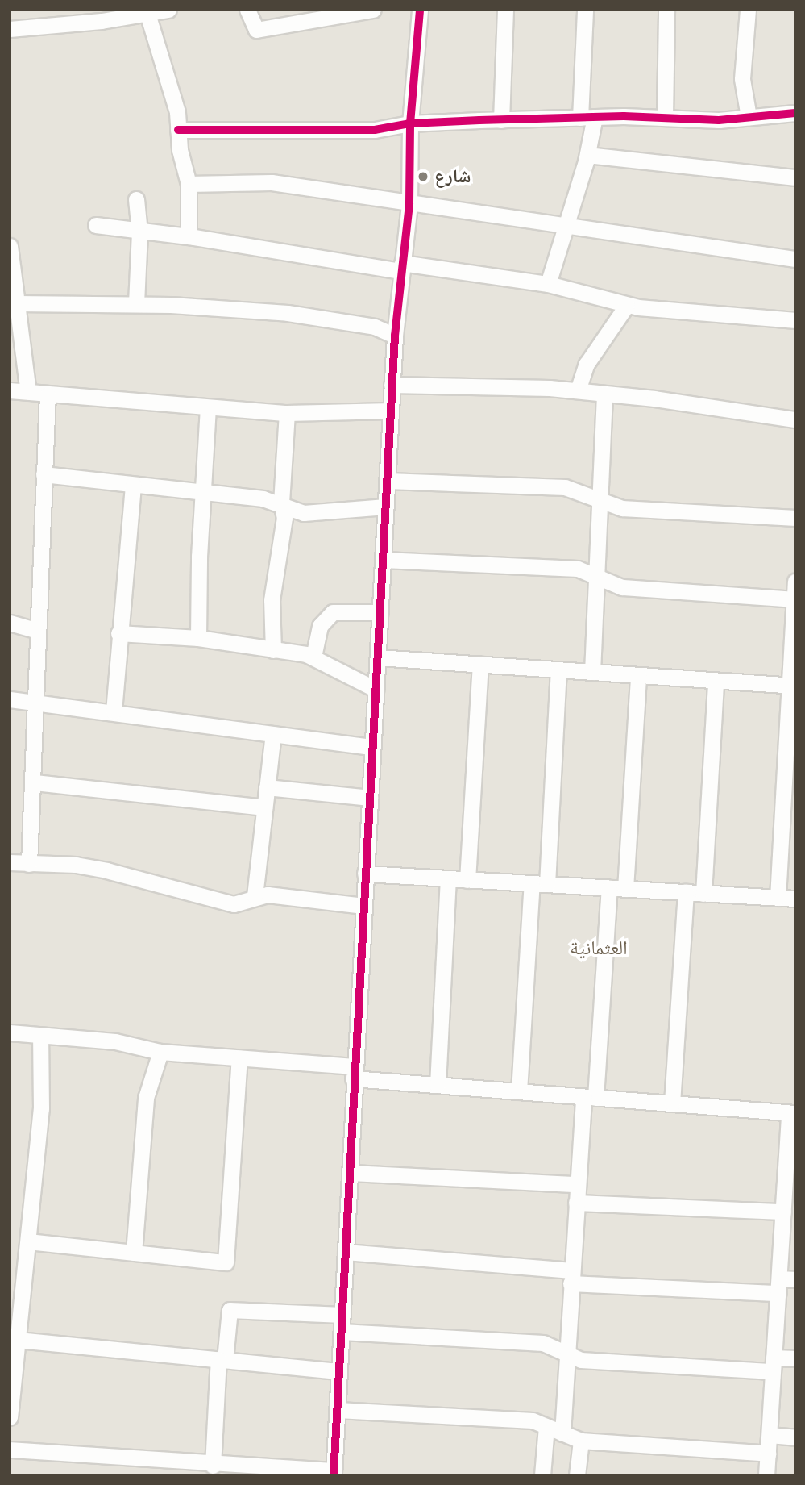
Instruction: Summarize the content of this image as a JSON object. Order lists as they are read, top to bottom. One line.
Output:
{"districts":["العثمانية"],"places":["شارع"]}
